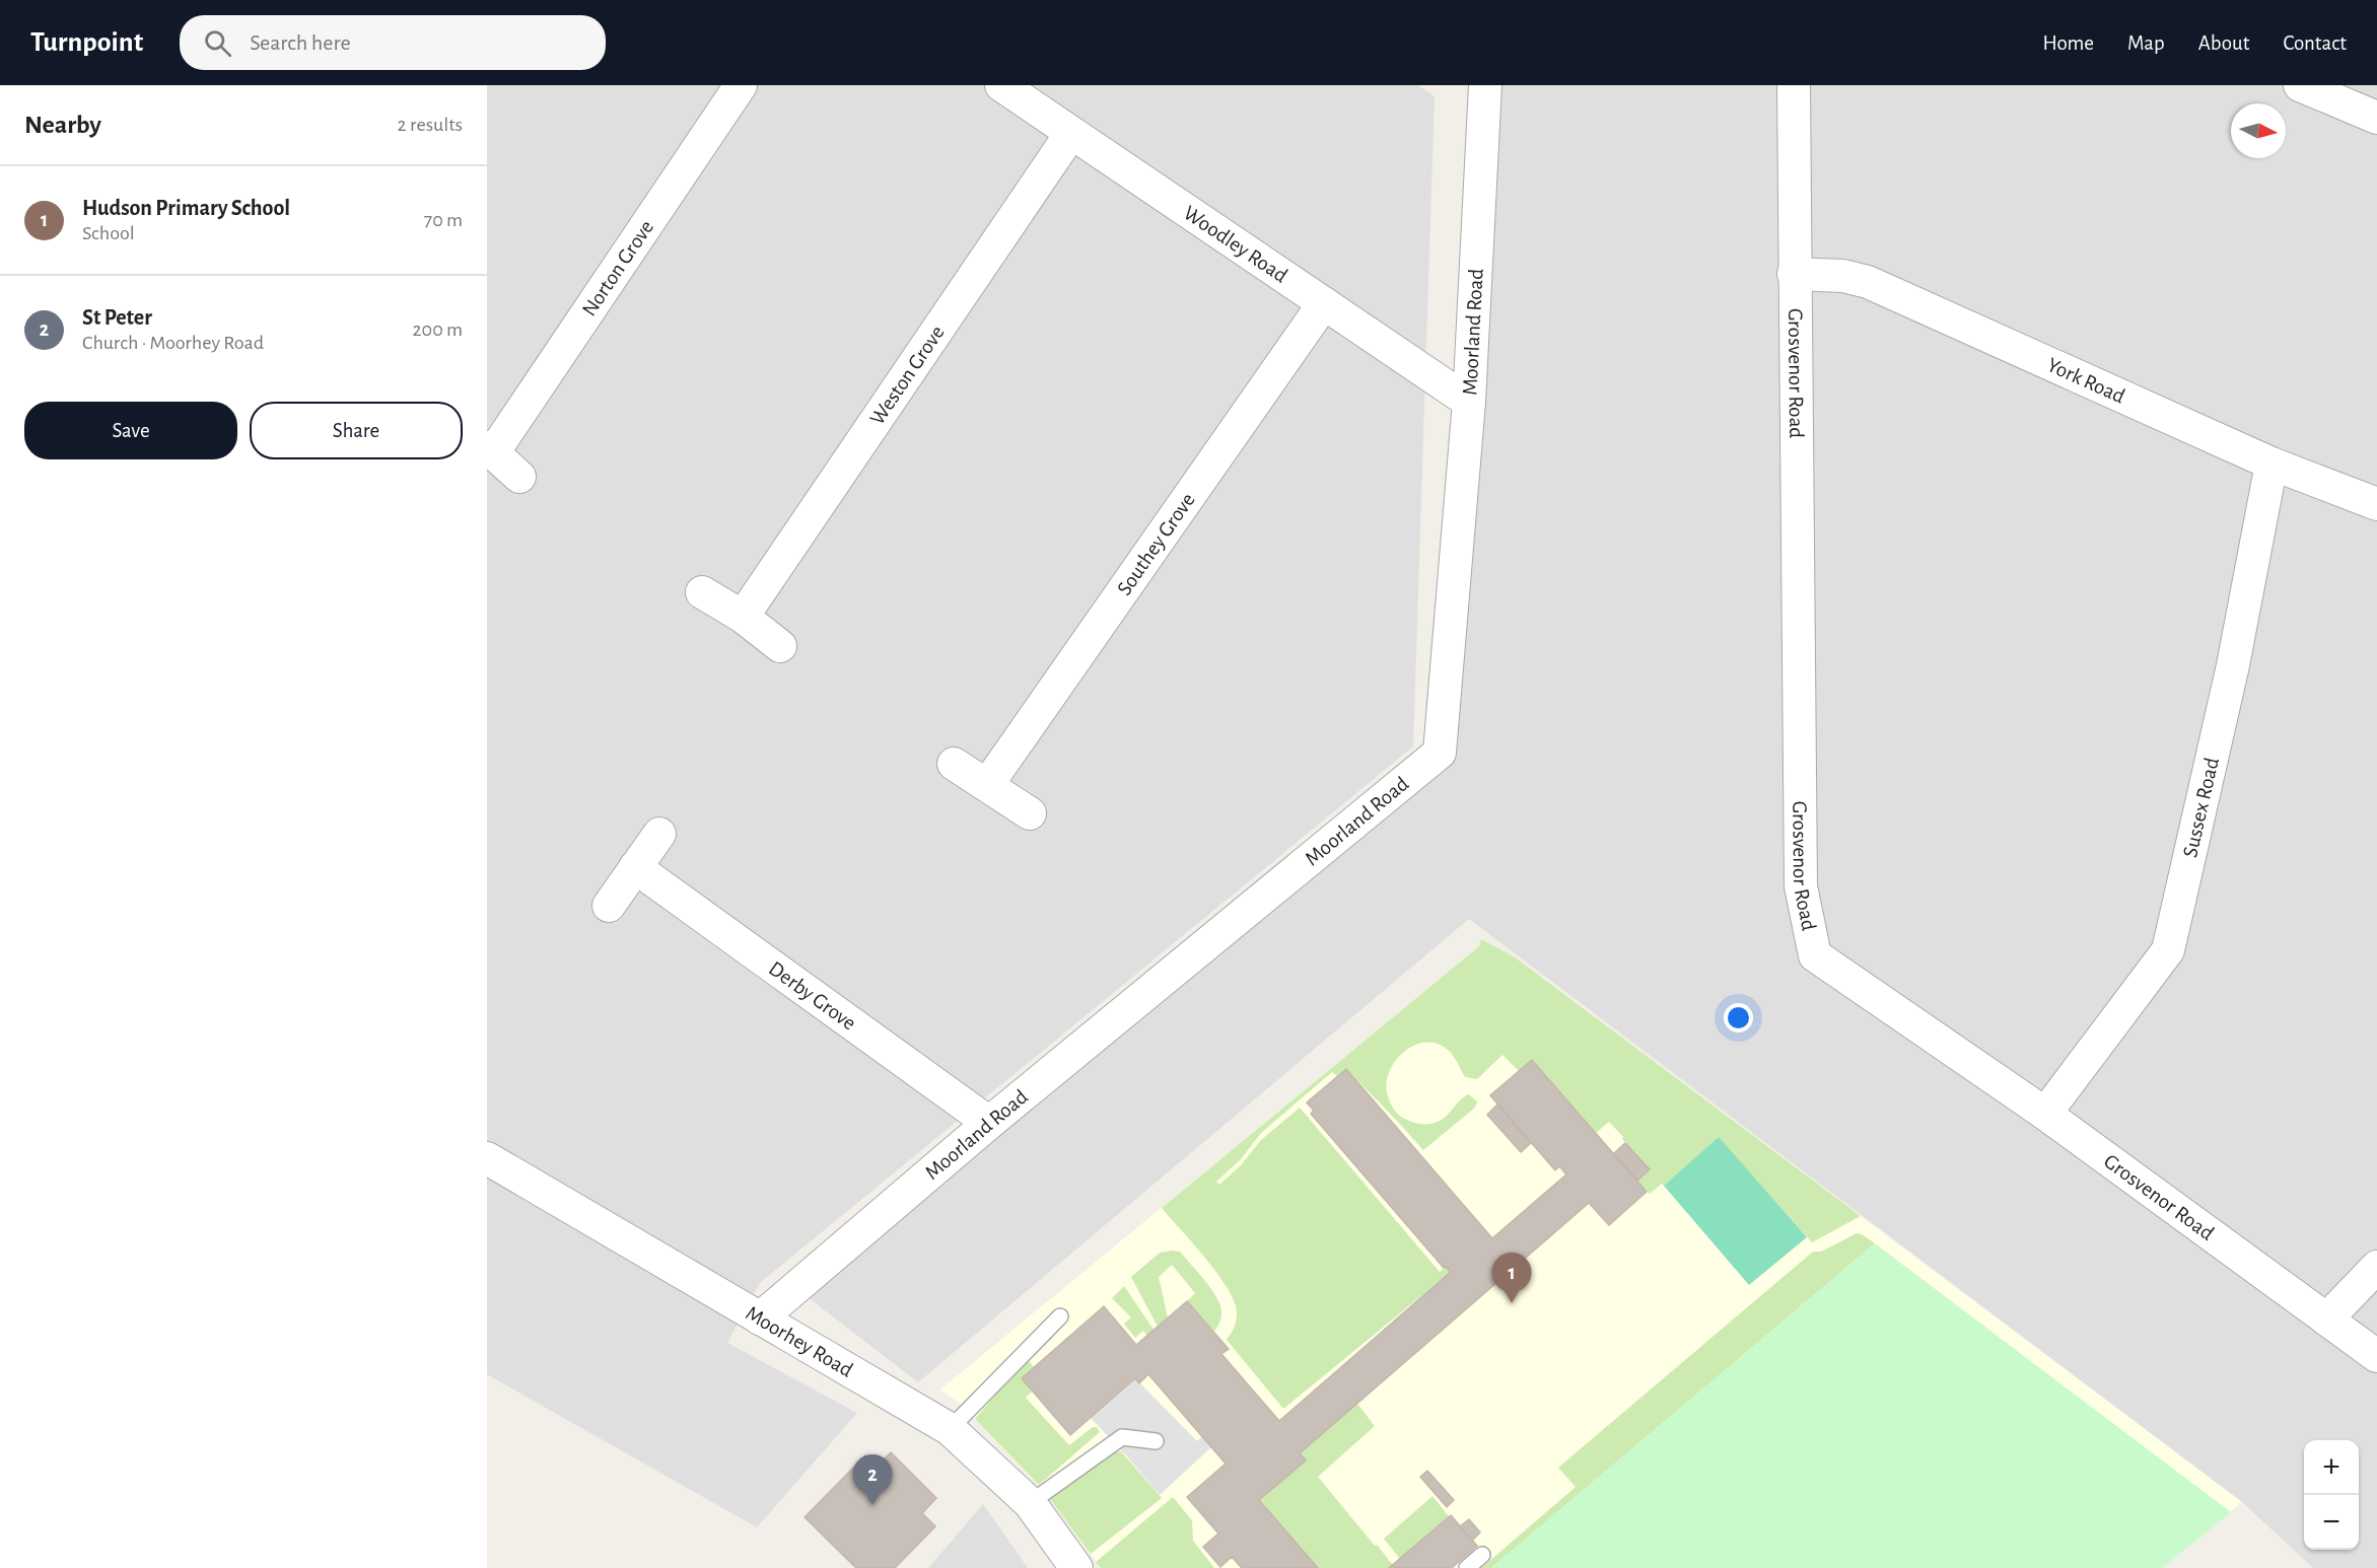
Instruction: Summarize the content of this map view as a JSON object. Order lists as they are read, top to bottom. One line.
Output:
{"streets":{"street":["Woodley Road","Norton Grove","Moorland Road","Grosvenor Road","Weston Grove","York Road","Southey Grove","Sussex Road","Derby Grove","Moorhey Road"]},"crossings":[["Woodley Road","Moorland Road"],["Woodley Road","Weston Grove"],["Woodley Road","Southey Grove"],["Moorland Road","Derby Grove"],["Moorland Road","Moorhey Road"],["Grosvenor Road","York Road"],["Grosvenor Road","Sussex Road"],["York Road","Sussex Road"]],"north":"right","page":{"header":"Turnpoint","search":"Search here","nav":["Home","Map","About","Contact"],"heading":["Nearby","2 results"],"list":[{"mark":"1","name":"Hudson Primary School","note":"School","value":"70 m"},{"mark":"2","name":"St Peter","note":"Church · Moorhey Road","value":"200 m"}],"buttons":["Save","Share"],"pins":["1","2"],"map_buttons":["+","−"]}}
